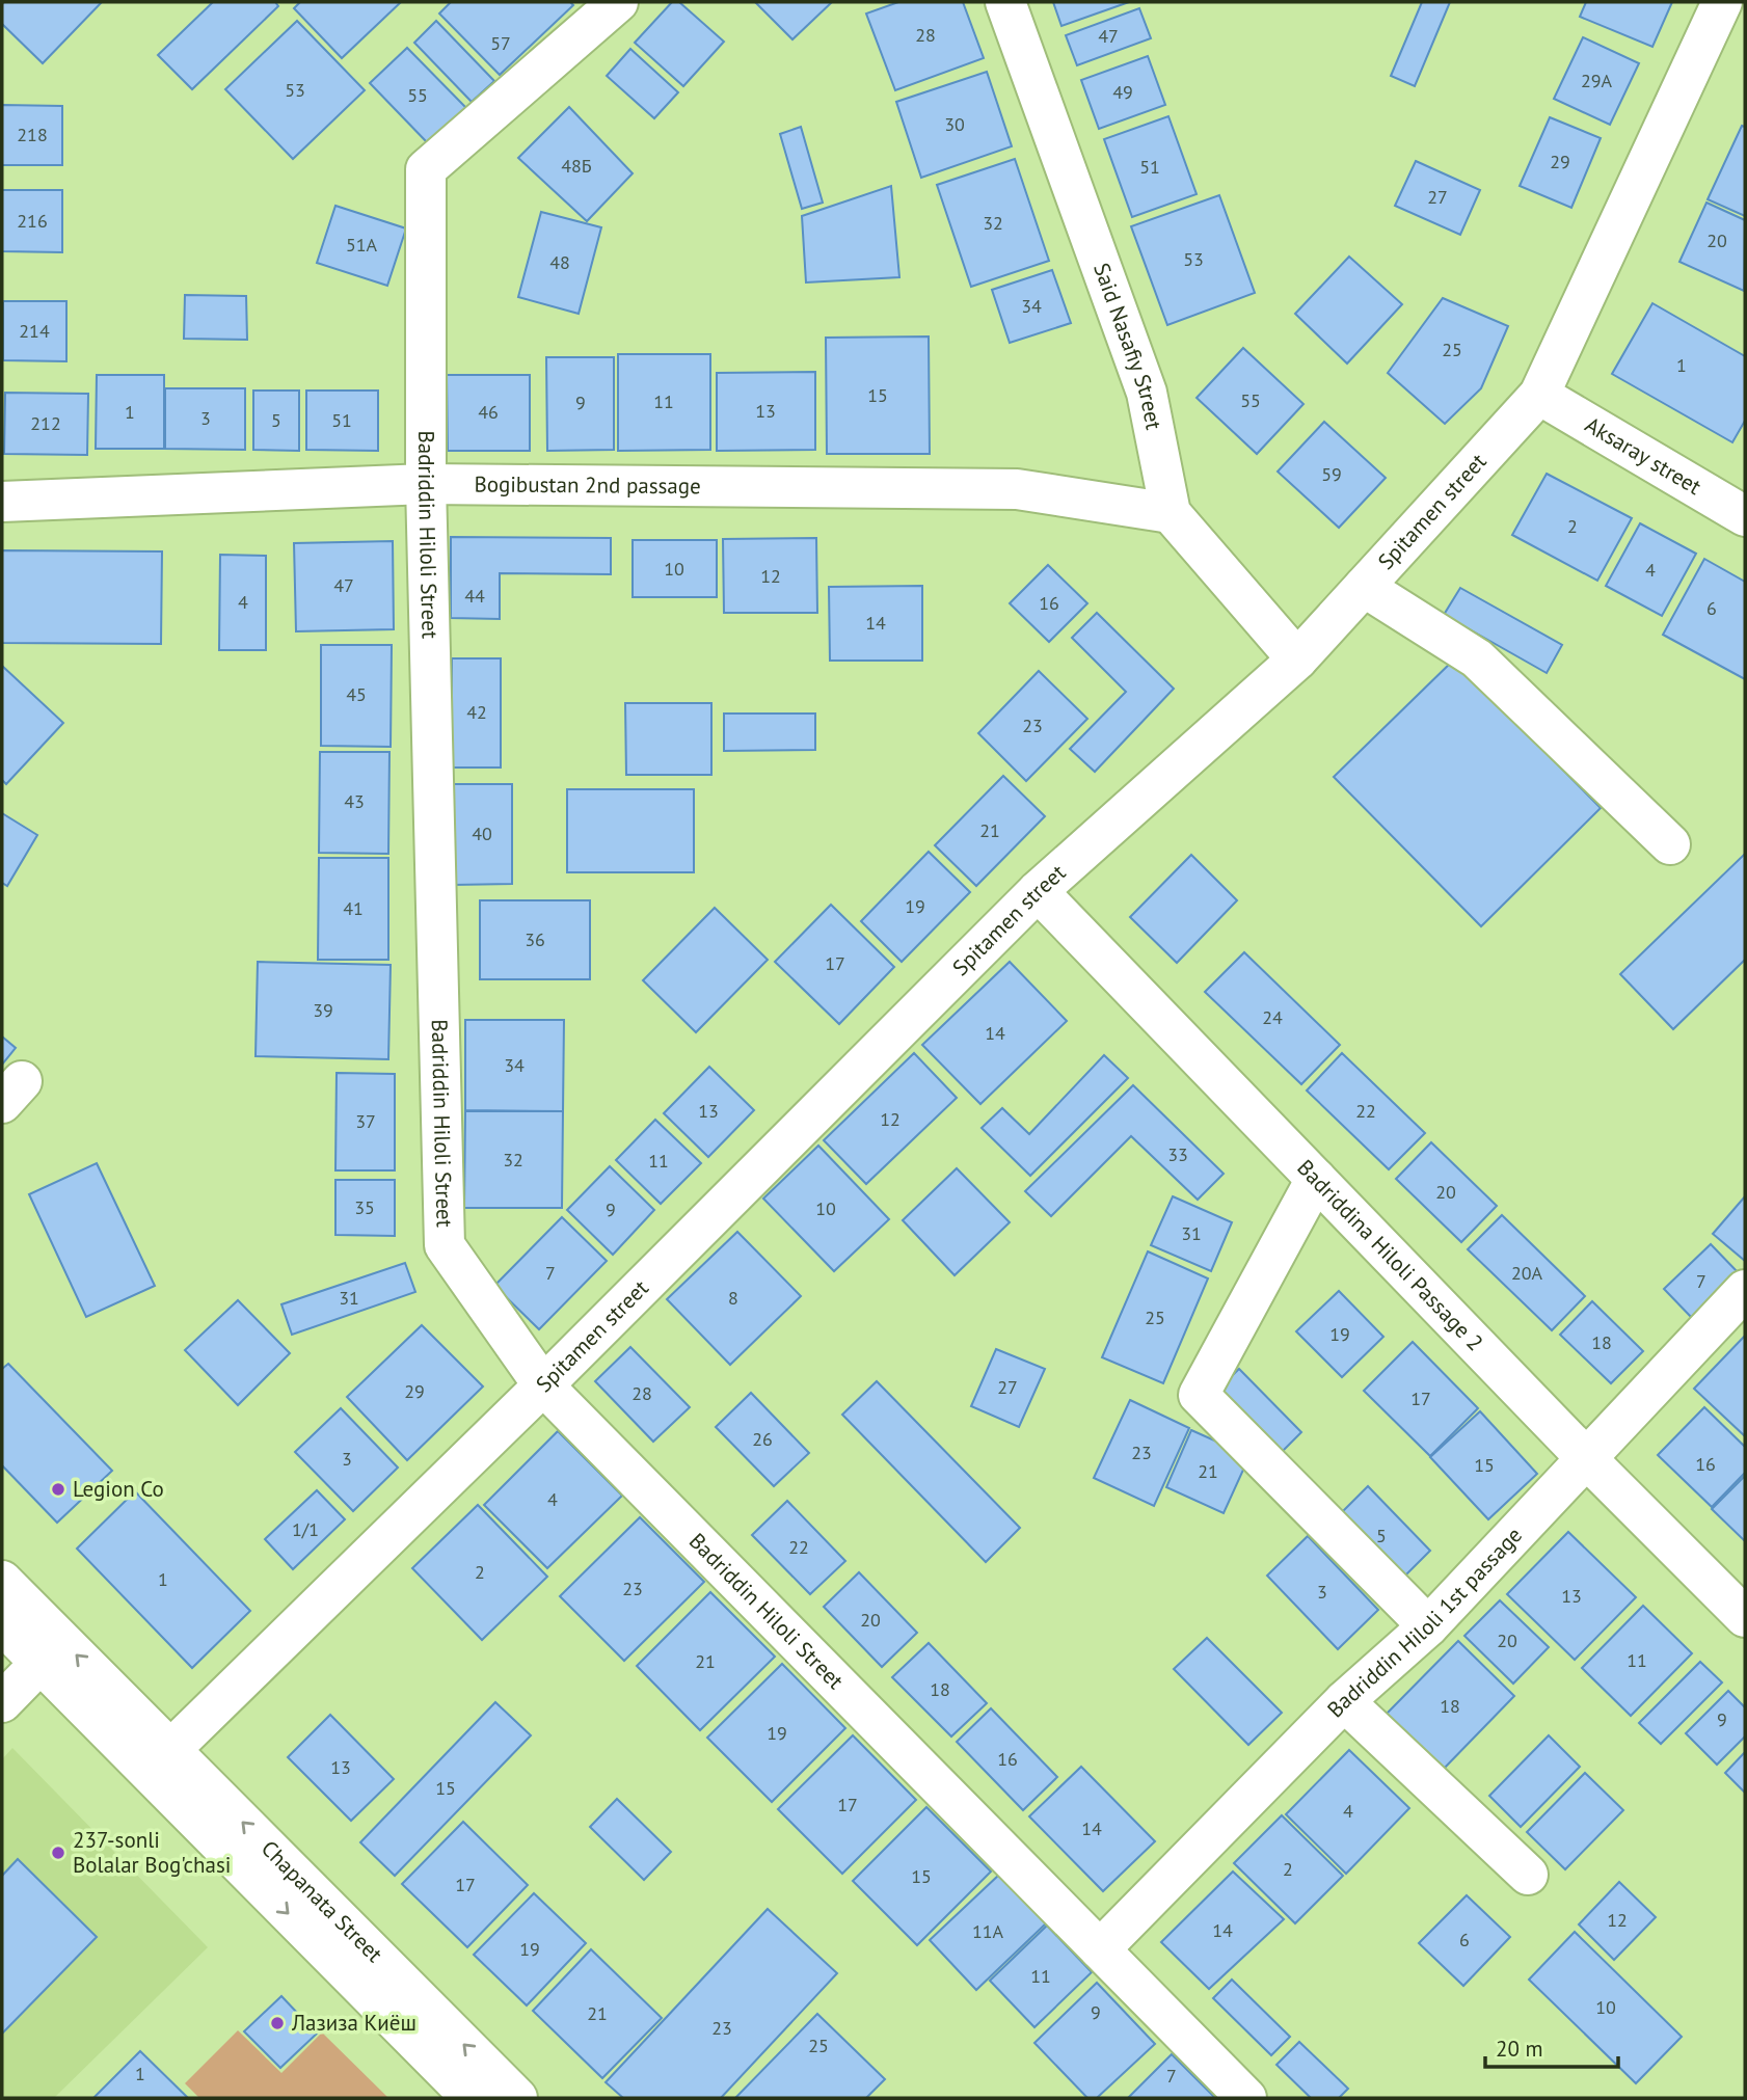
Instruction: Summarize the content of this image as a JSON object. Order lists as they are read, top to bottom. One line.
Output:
{"streets":{"street":["Said Nasafiy Street","Aksaray street","Bogibustan 2nd passage","Spitamen street","Badriddin Hiloli Street","Badriddina Hiloli Passage 2","Badriddin Hiloli 1st passage","Chapanata Street"]},"crossings":[["Said Nasafiy Street","Bogibustan 2nd passage"],["Said Nasafiy Street","Spitamen street"],["Aksaray street","Spitamen street"],["Bogibustan 2nd passage","Badriddin Hiloli Street"],["Spitamen street","Badriddin Hiloli Street"],["Spitamen street","Badriddina Hiloli Passage 2"],["Spitamen street","Chapanata Street"],["Badriddin Hiloli Street","Badriddin Hiloli 1st passage"],["Badriddina Hiloli Passage 2","Badriddin Hiloli 1st passage"]],"places":["Legion Co","237-sonli Bolalar Bog'chasi","Лазиза Киёш"],"house_numbers":["28","47","57","29А","53","49","55","30","218","29","48Б","51","27","216","32","20","51A","53","48","34","214","25","1","15","55","11","9","13","1","46","3","5","51","212","59","2","10","4","12","47","44","4","16","6","14","45","42","23","43","21","40","19","41","36","17","39","24","14","34","13","22","12","37","33","32","11","20","35","10","9","31","7","20A","7","31","8","25","19","18","27","29","28","17","26","23","3","16","15","21","4","1/1","5","22","2","1","23","3","13","20","20","11","21","18","18","9","19","16","13","15","17","4","14","2","15","17","12","14","11A","6","19","11","10","9","21","23","25","1","7"],"scale_bar":"20 m"}
